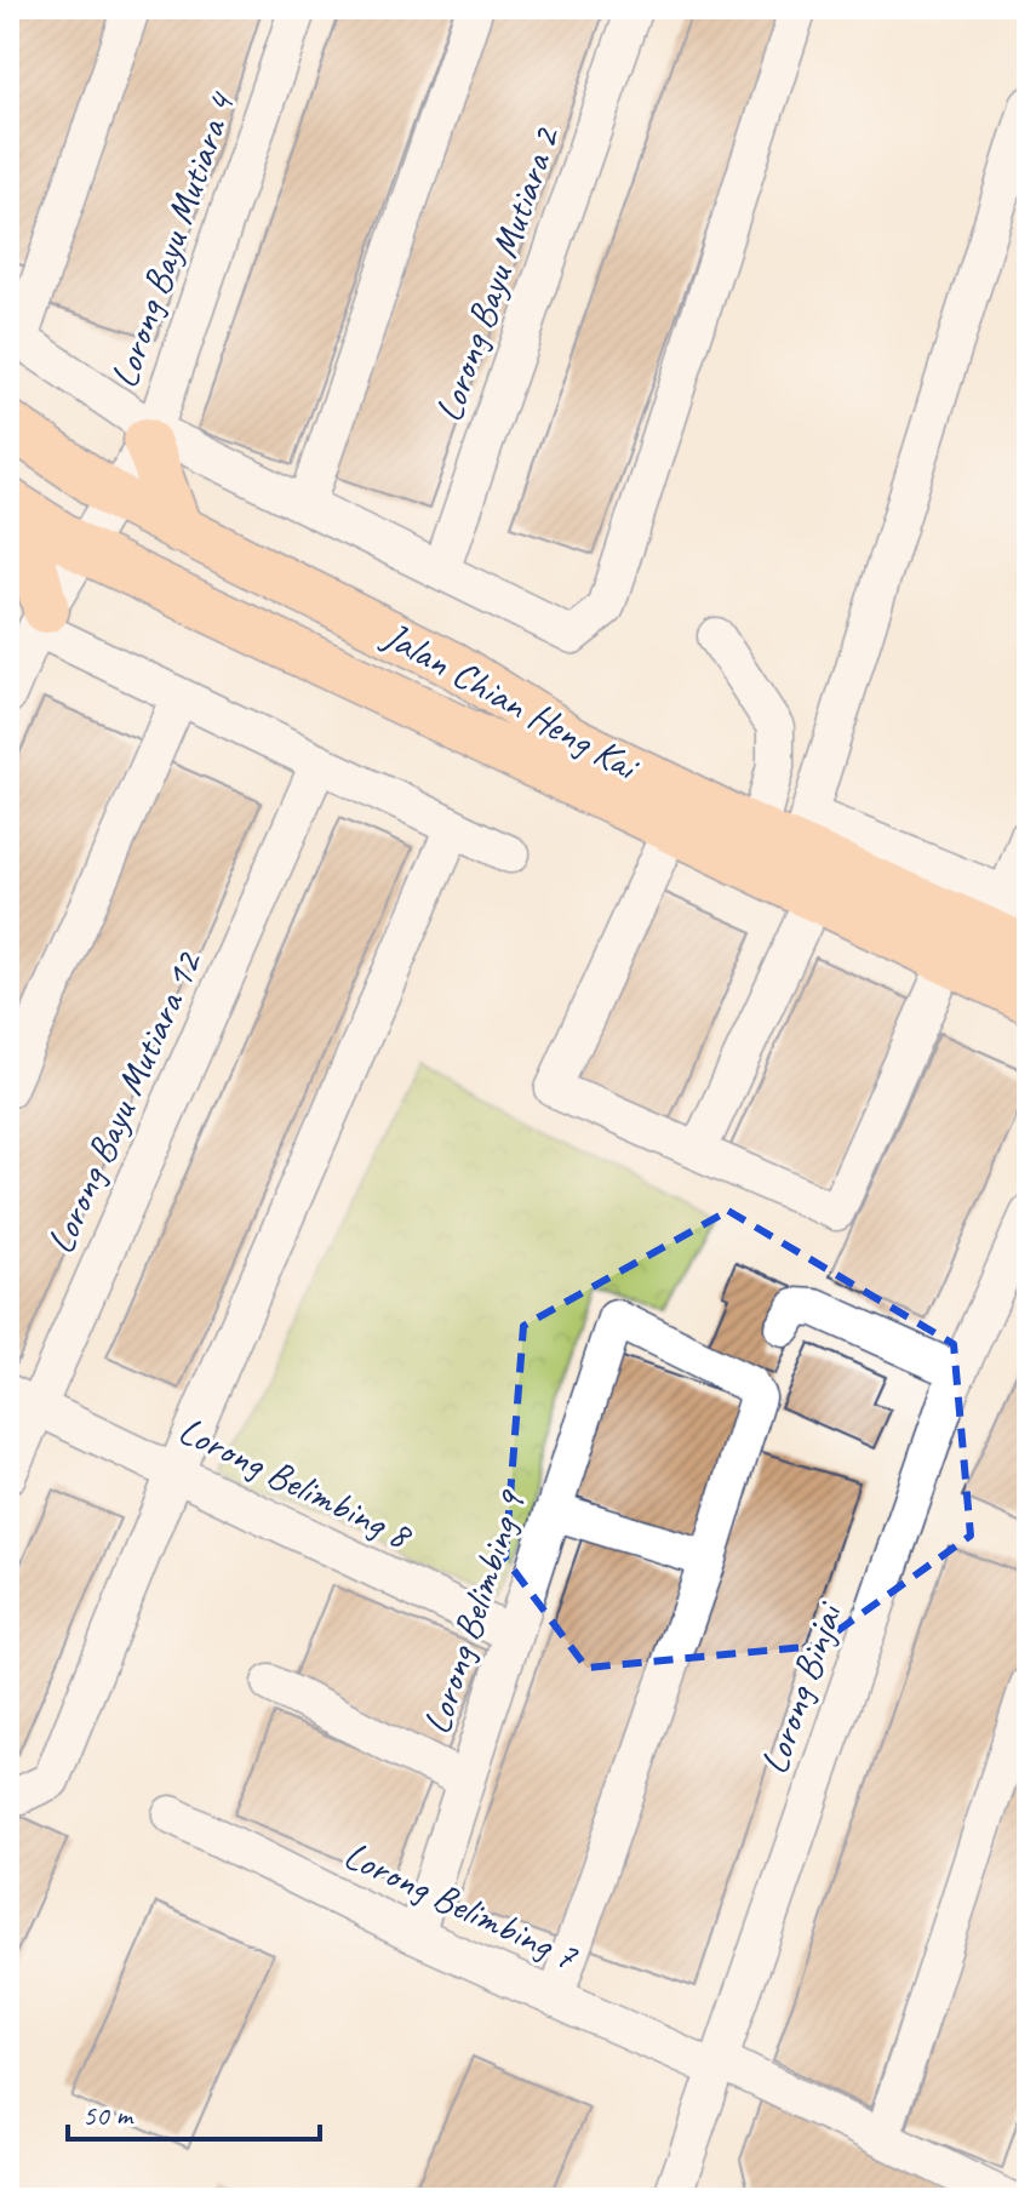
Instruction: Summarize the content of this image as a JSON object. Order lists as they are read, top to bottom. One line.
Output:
{"streets":{"main road":["Jalan Chian Heng Kai"],"street":["Lorong Bayu Mutiara 4","Lorong Bayu Mutiara 2","Lorong Bayu Mutiara 12","Lorong Belimbing 8","Lorong Belimbing 9","Lorong Binjai","Lorong Belimbing 7"]},"crossings":[["Lorong Bayu Mutiara 4","Jalan Chian Heng Kai"],["Lorong Bayu Mutiara 12","Lorong Belimbing 8"],["Lorong Belimbing 8","Lorong Belimbing 9"],["Lorong Belimbing 9","Lorong Belimbing 7"],["Lorong Binjai","Lorong Belimbing 7"]],"scale_bar":"50 m"}
